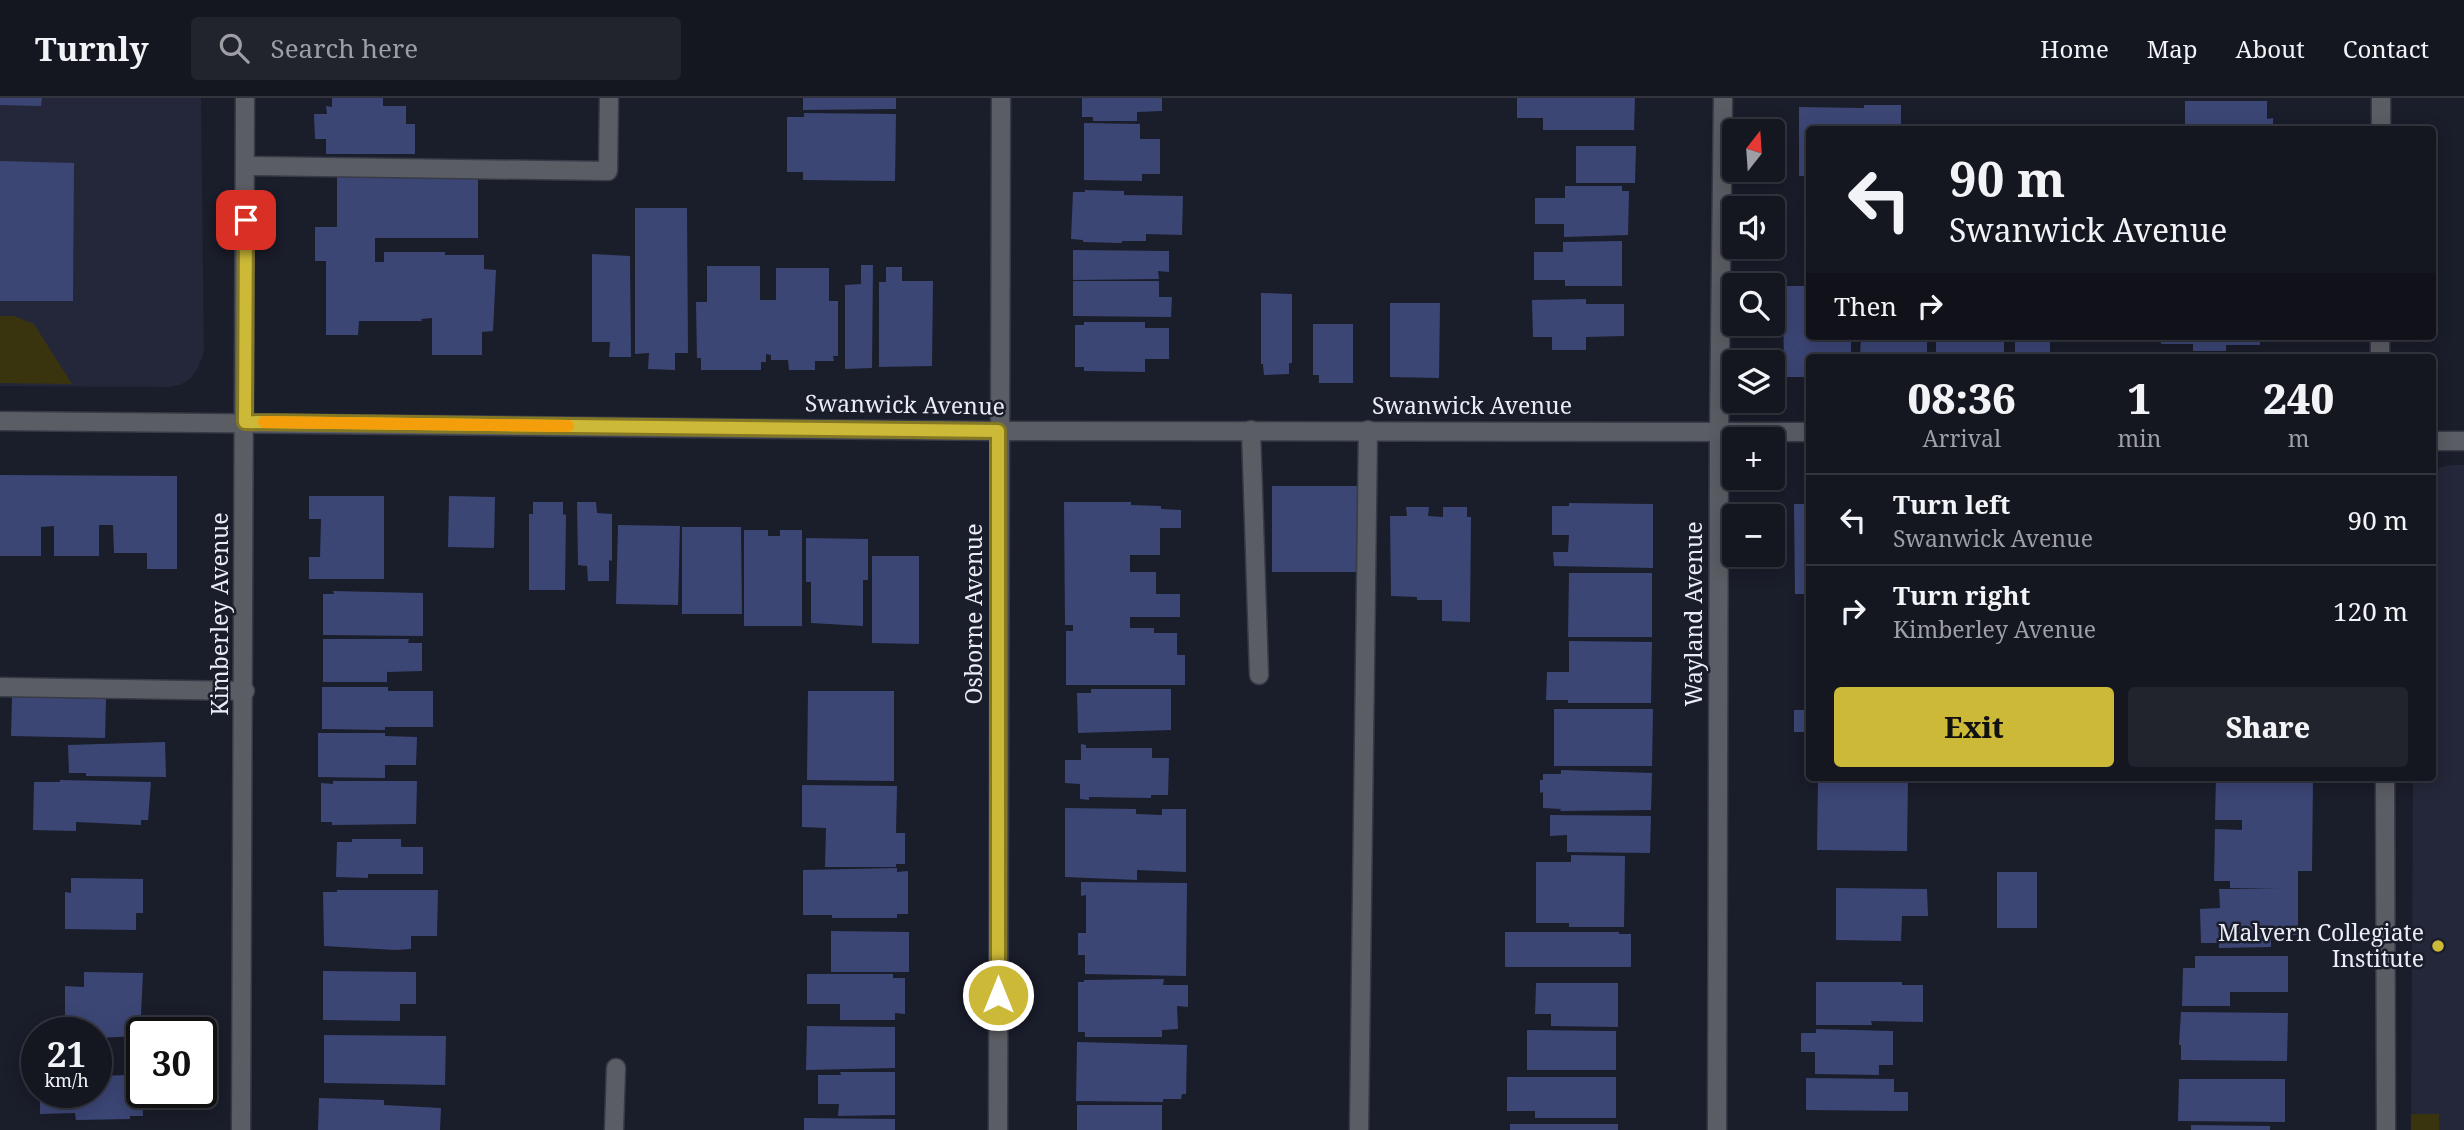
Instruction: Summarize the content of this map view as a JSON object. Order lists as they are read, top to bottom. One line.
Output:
{"streets":{"street":["Swanwick Avenue","Kimberley Avenue","Osborne Avenue","Wayland Avenue"]},"crossings":[["Swanwick Avenue","Kimberley Avenue"],["Swanwick Avenue","Osborne Avenue"],["Swanwick Avenue","Wayland Avenue"]],"places":["Malvern Collegiate Institute"],"north":"top","page":{"header":"Turnly","search":"Search here","nav":["Home","Map","About","Contact"],"map_buttons":["+","−"],"turn":["90 m","Swanwick Avenue"],"then":"Then","eta":["08:36","Arrival","1","min","240","m"],"list":[{"name":"Turn left","note":"Swanwick Avenue","value":"90 m"},{"name":"Turn right","note":"Kimberley Avenue","value":"120 m"}],"buttons":["Exit","Share"],"speed":"21 km/h","limit":"30"}}
